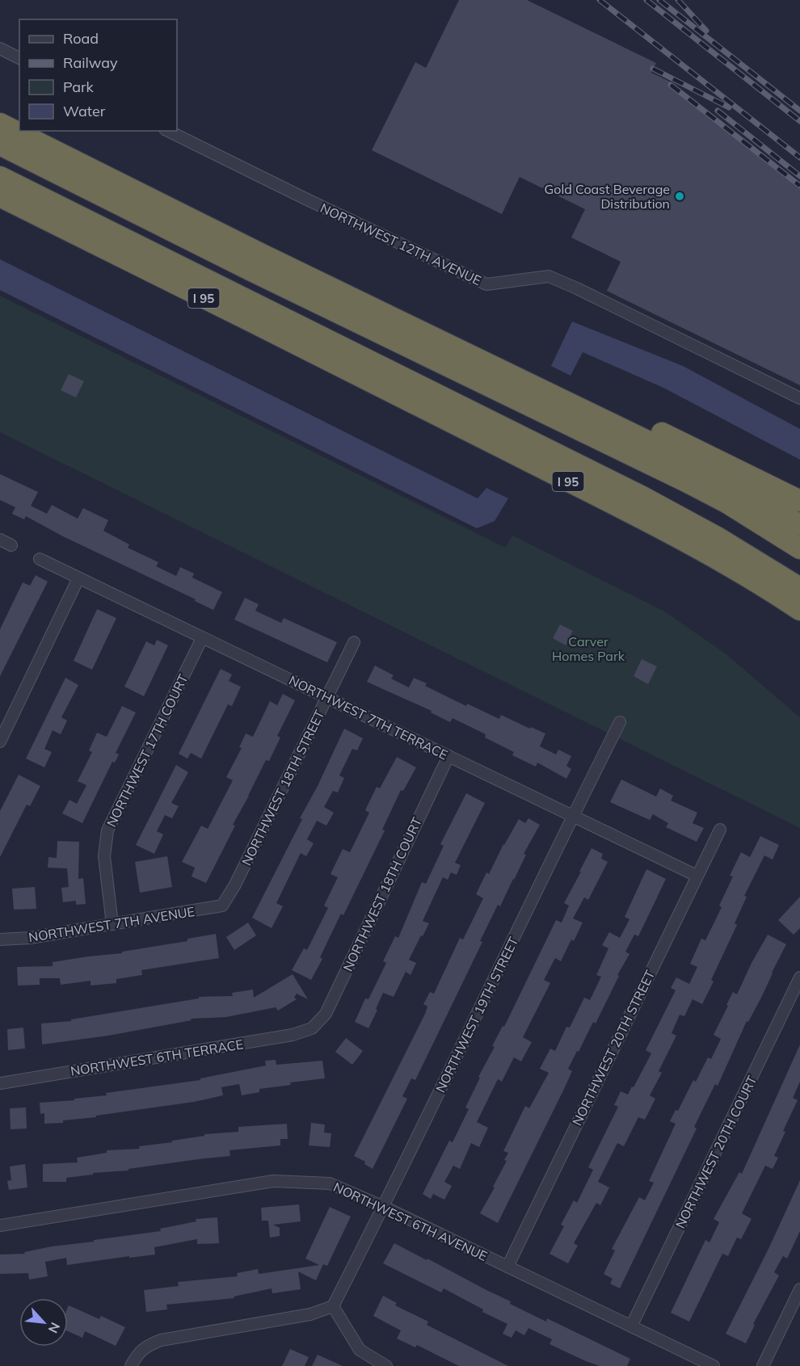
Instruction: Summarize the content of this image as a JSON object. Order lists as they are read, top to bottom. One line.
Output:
{"streets":{"highway":["I 95"],"street":["NORTHWEST 12TH AVENUE","NORTHWEST 7TH TERRACE","NORTHWEST 17TH COURT","NORTHWEST 18TH STREET","NORTHWEST 18TH COURT","NORTHWEST 7TH AVENUE","NORTHWEST 19TH STREET","NORTHWEST 20TH STREET","NORTHWEST 6TH TERRACE","NORTHWEST 20TH COURT","NORTHWEST 6TH AVENUE"]},"crossings":[["NORTHWEST 7TH TERRACE","NORTHWEST 17TH COURT"],["NORTHWEST 7TH TERRACE","NORTHWEST 18TH STREET"],["NORTHWEST 7TH TERRACE","NORTHWEST 18TH COURT"],["NORTHWEST 7TH TERRACE","NORTHWEST 19TH STREET"],["NORTHWEST 7TH TERRACE","NORTHWEST 20TH STREET"],["NORTHWEST 17TH COURT","NORTHWEST 7TH AVENUE"],["NORTHWEST 18TH STREET","NORTHWEST 7TH AVENUE"],["NORTHWEST 18TH COURT","NORTHWEST 6TH TERRACE"],["NORTHWEST 19TH STREET","NORTHWEST 6TH AVENUE"],["NORTHWEST 20TH STREET","NORTHWEST 6TH AVENUE"],["NORTHWEST 20TH COURT","NORTHWEST 6TH AVENUE"]],"parks":["Carver Homes Park"],"places":["Gold Coast Beverage Distribution"],"legend":["Road","Railway","Park","Water"],"north":"bottom right"}
